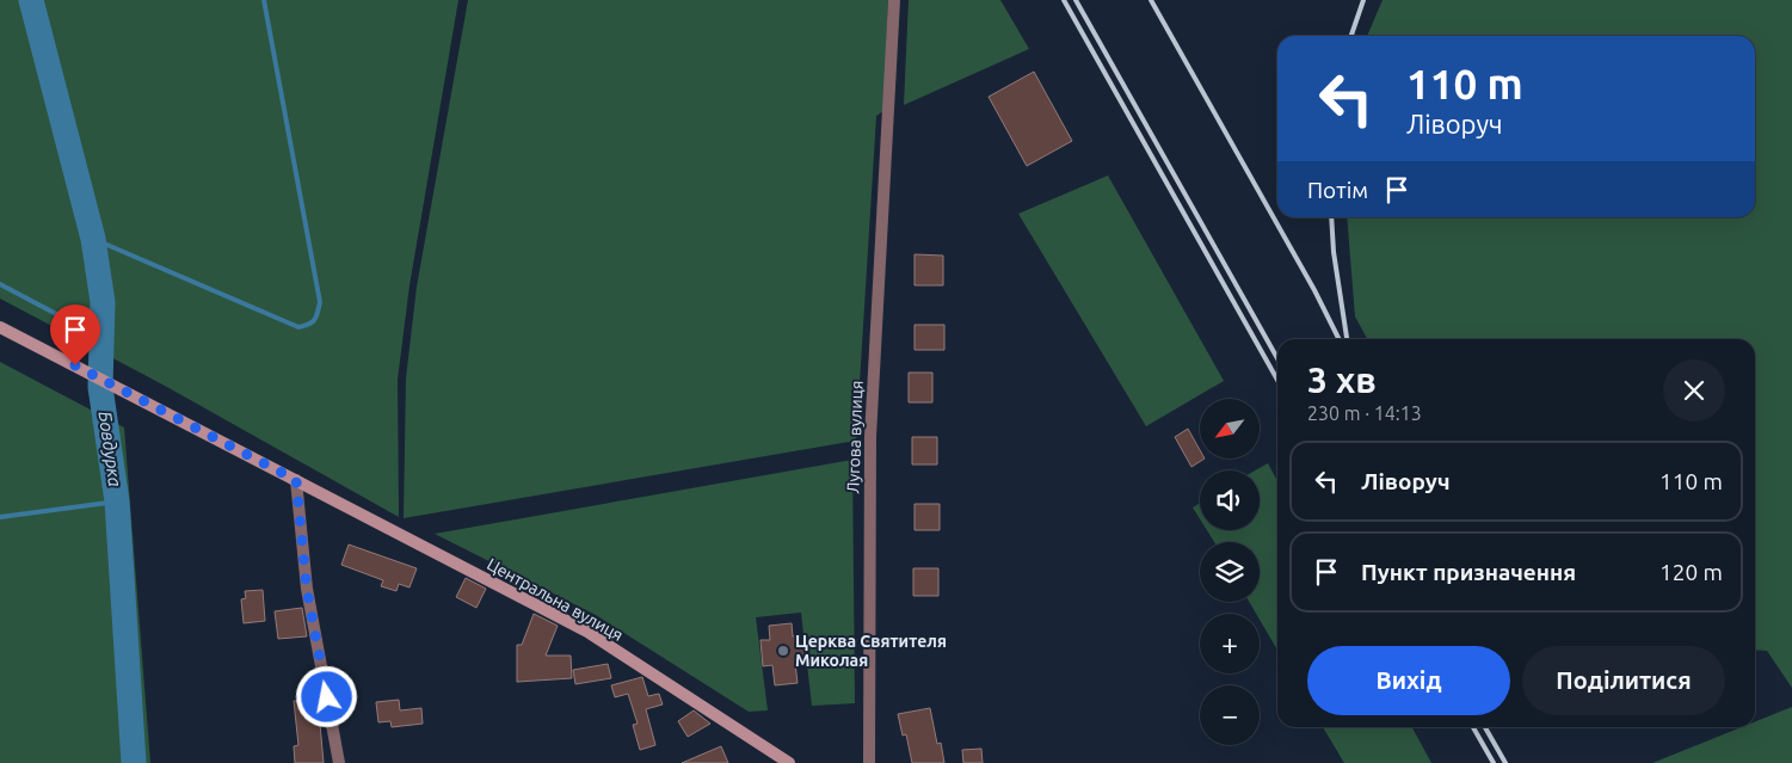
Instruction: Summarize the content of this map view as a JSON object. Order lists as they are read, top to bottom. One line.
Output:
{"streets":{"street":["Лугова вулиця","Центральна вулиця"]},"water":["Бовдурка"],"places":["Церква Святителя Миколая"],"north":"bottom left","page":{"turn":["110 m","Ліворуч"],"then":"Потім","heading":["3 хв","230 m · 14:13"],"map_buttons":["+","−"],"list":[{"name":"Ліворуч","value":"110 m"},{"name":"Пункт призначення","value":"120 m"}],"buttons":["Вихід","Поділитися"]}}
